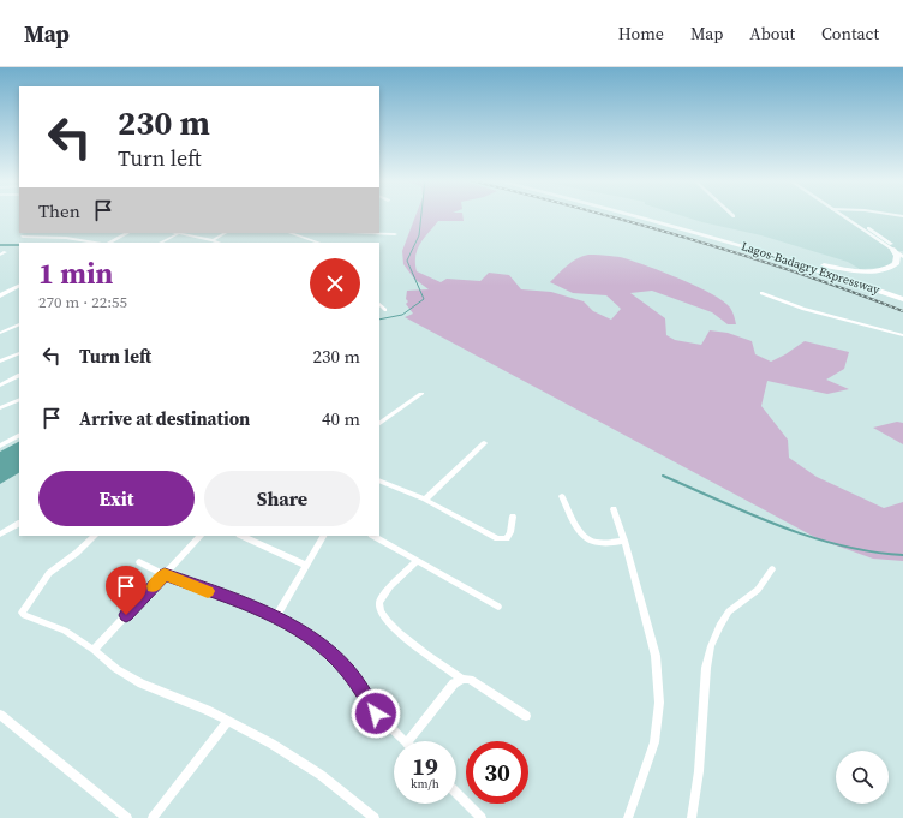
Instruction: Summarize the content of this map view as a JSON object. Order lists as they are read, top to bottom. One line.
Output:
{"streets":{"highway":["Lagos-Badagry Expressway"]},"page":{"header":"Map","nav":["Home","Map","About","Contact"],"turn":["230 m","Turn left"],"then":"Then","heading":["1 min","270 m · 22:55"],"list":[{"name":"Turn left","value":"230 m"},{"name":"Arrive at destination","value":"40 m"}],"buttons":["Exit","Share"],"speed":"19 km/h","limit":"30"}}
